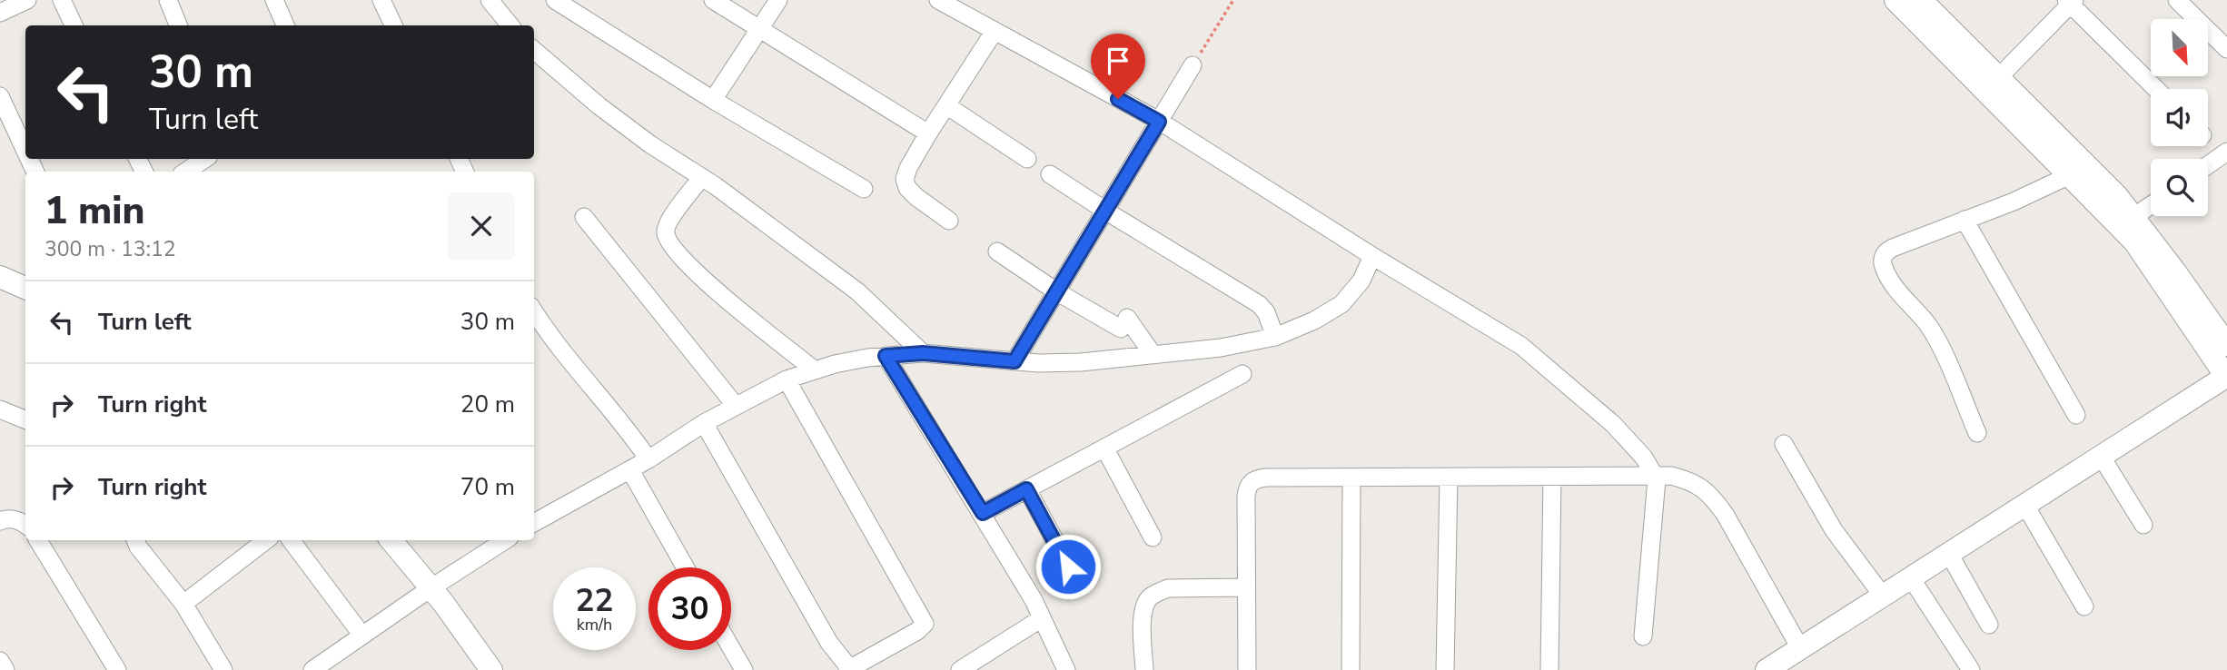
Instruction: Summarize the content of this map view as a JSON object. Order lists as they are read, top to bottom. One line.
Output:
{"north":"bottom right","page":{"turn":["30 m","Turn left"],"heading":["1 min","300 m · 13:12"],"list":[{"name":"Turn left","value":"30 m"},{"name":"Turn right","value":"20 m"},{"name":"Turn right","value":"70 m"}],"speed":"22 km/h","limit":"30"}}
